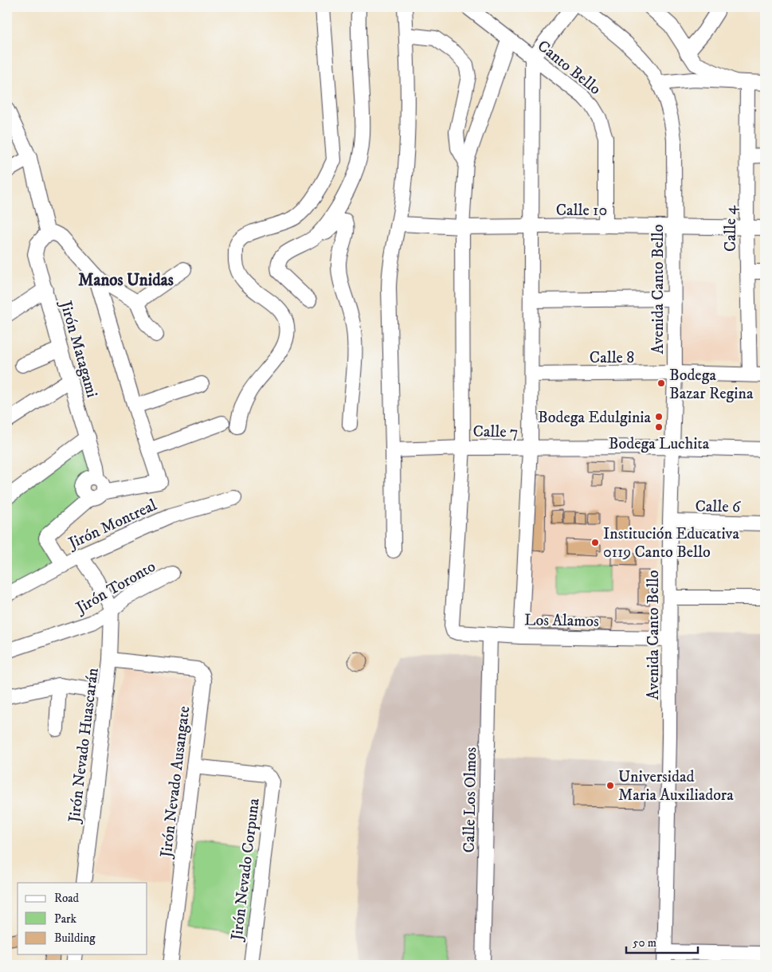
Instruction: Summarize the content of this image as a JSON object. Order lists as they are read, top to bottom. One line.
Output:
{"streets":{"street":["Canto Bello","Calle 10","Calle 4","Avenida Canto Bello","Jirón Matagami","Calle 8","Calle 7","Calle 6","Jirón Montreal","Jirón Toronto","Los Alamos","Jirón Nevado Huascarán","Jirón Nevado Ausangate","Calle Los Olmos","Jirón Nevado Corpuna"]},"crossings":[["Canto Bello","Calle 10"],["Calle 10","Calle 4"],["Calle 10","Avenida Canto Bello"],["Calle 4","Calle 8"],["Avenida Canto Bello","Calle 8"],["Avenida Canto Bello","Calle 7"],["Avenida Canto Bello","Calle 6"],["Avenida Canto Bello","Los Alamos"],["Calle 7","Los Alamos"],["Jirón Toronto","Jirón Nevado Huascarán"],["Los Alamos","Calle Los Olmos"],["Jirón Nevado Huascarán","Jirón Nevado Ausangate"],["Jirón Nevado Ausangate","Jirón Nevado Corpuna"]],"districts":["Manos Unidas"],"places":["Bodega Bazar Regina","Bodega Edulginia","Bodega Luchita","Institución Educativa 0119 Canto Bello","Universidad Maria Auxiliadora"],"legend":["Road","Park","Building"],"scale_bar":"50 m"}
